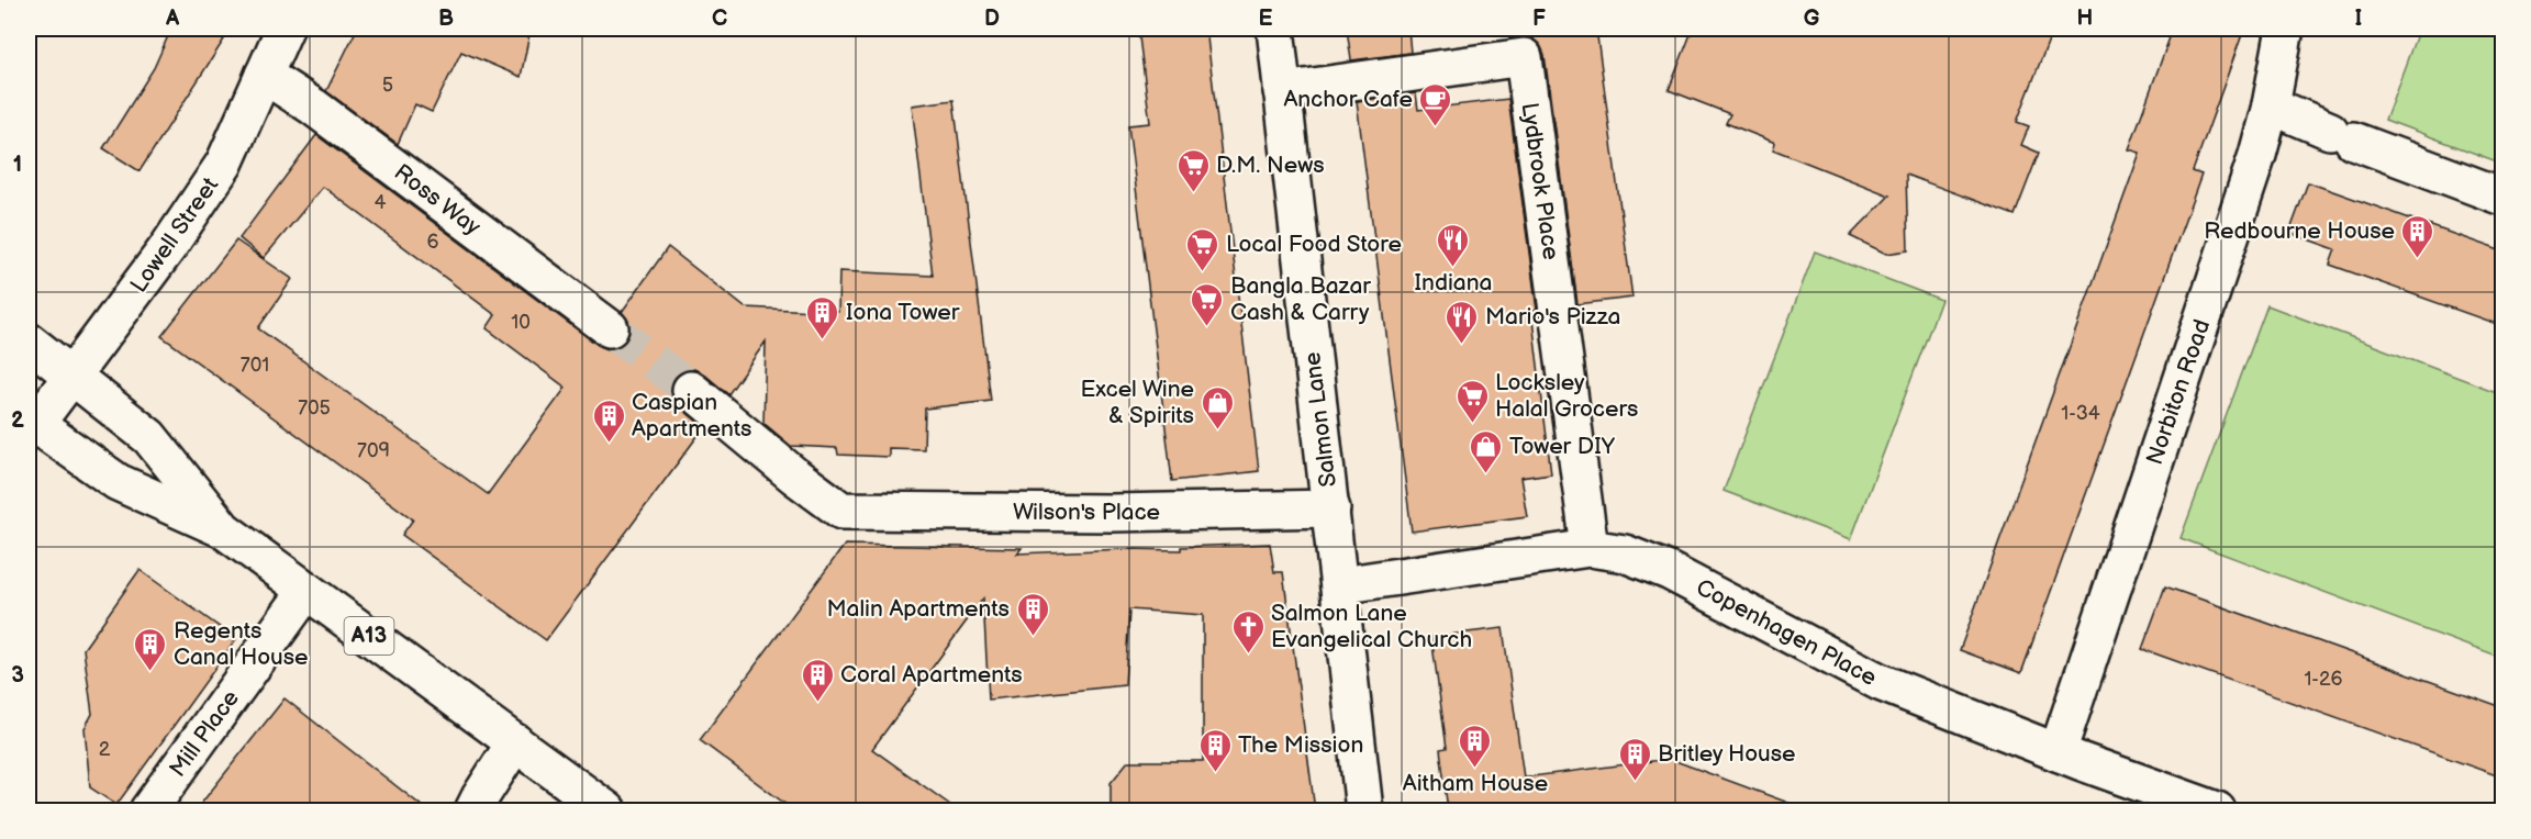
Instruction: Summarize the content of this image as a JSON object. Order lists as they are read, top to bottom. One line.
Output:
{"streets":{"main road":["Lydbrook Place","Ross Way","Lowell Street","Norbiton Road","Salmon Lane","Wilson's Place","Copenhagen Place","A13","Mill Place"]},"crossings":[["Lydbrook Place","Salmon Lane"],["Lydbrook Place","Copenhagen Place"],["Ross Way","Lowell Street"],["Lowell Street","A13"],["Norbiton Road","Copenhagen Place"],["Salmon Lane","Wilson's Place"],["Salmon Lane","Copenhagen Place"],["A13","Mill Place"]],"places":{"cafe":["Anchor Cafe"],"supermarket":["D.M. News","Local Food Store","Bangla Bazar Cash & Carry","Locksley Halal Grocers"],"building":["Redbourne House","Iona Tower","Caspian Apartments","Malin Apartments","Regents Canal House","Coral Apartments","Aitham House","The Mission","Britley House"],"restaurant":["Indiana","Mario's Pizza"],"shop":["Excel Wine & Spirits","Tower DIY"],"church":["Salmon Lane Evangelical Church"]},"house_numbers":["5","4","6","10","701","705","1-34","709","1-26","2"],"grid":{"columns":["A","B","C","D","E","F","G","H","I"],"rows":["1","2","3"]}}
